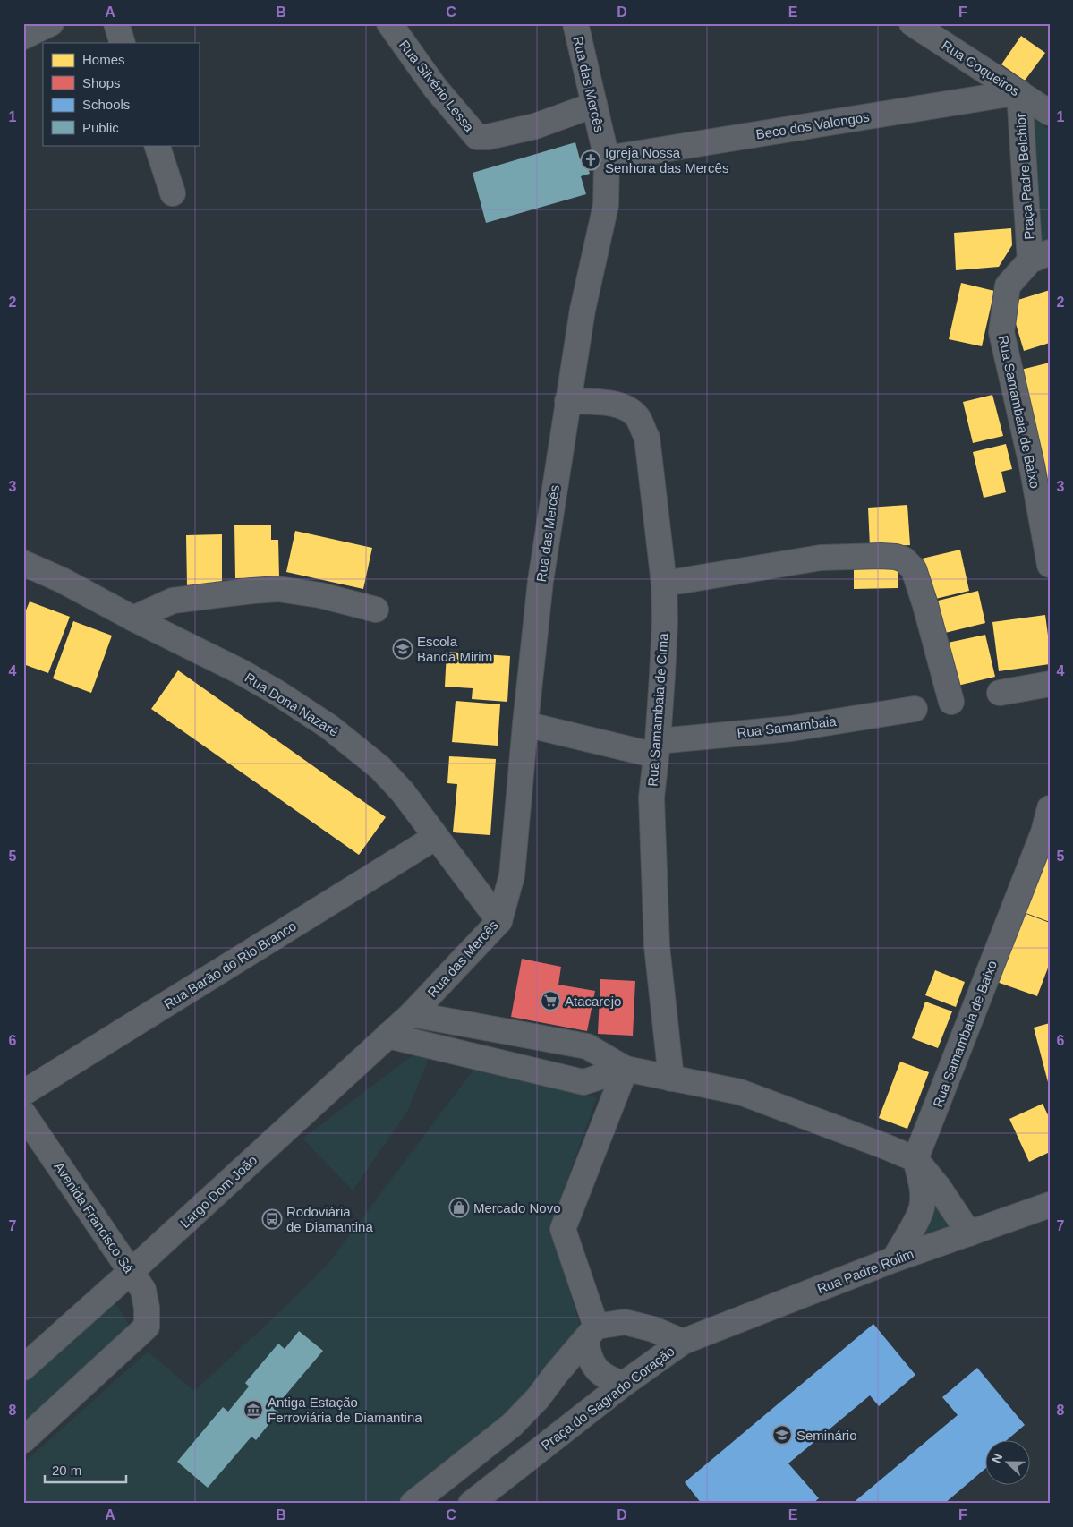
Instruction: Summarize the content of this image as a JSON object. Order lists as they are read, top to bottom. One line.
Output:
{"streets":{"street":["Rua Coqueiros","Rua das Mercês","Rua Silvério Lessa","Beco dos Valongos","Praça Padre Belchior","Rua Samambaia de Baixo","Rua Dona Nazaré","Rua Samambaia de Cima","Rua Samambaia","Rua Barão do Rio Branco","Largo Dom João","Avenida Francisco Sá","Rua Padre Rolim","Praça do Sagrado Coração"]},"crossings":[["Rua Coqueiros","Beco dos Valongos"],["Rua Coqueiros","Praça Padre Belchior"],["Rua das Mercês","Rua Silvério Lessa"],["Rua das Mercês","Beco dos Valongos"],["Rua das Mercês","Rua Dona Nazaré"],["Rua das Mercês","Rua Samambaia de Cima"],["Rua das Mercês","Rua Samambaia"],["Rua das Mercês","Largo Dom João"],["Beco dos Valongos","Praça Padre Belchior"],["Praça Padre Belchior","Rua Samambaia de Baixo"],["Rua Dona Nazaré","Rua Barão do Rio Branco"],["Rua Samambaia de Cima","Rua Samambaia"],["Largo Dom João","Avenida Francisco Sá"],["Rua Padre Rolim","Praça do Sagrado Coração"]],"places":{"church":["Igreja Nossa Senhora das Mercês"],"school or university":["Escola Banda Mirim","Seminário"],"supermarket":["Atacarejo"],"shop":["Mercado Novo"],"bus stop":["Rodoviária de Diamantina"],"museum":["Antiga Estação Ferroviária de Diamantina"]},"legend":["Homes","Shops","Schools","Public"],"scale_bar":"20 m","north":"left","grid":{"columns":["A","B","C","D","E","F"],"rows":["1","2","3","4","5","6","7","8"]}}
